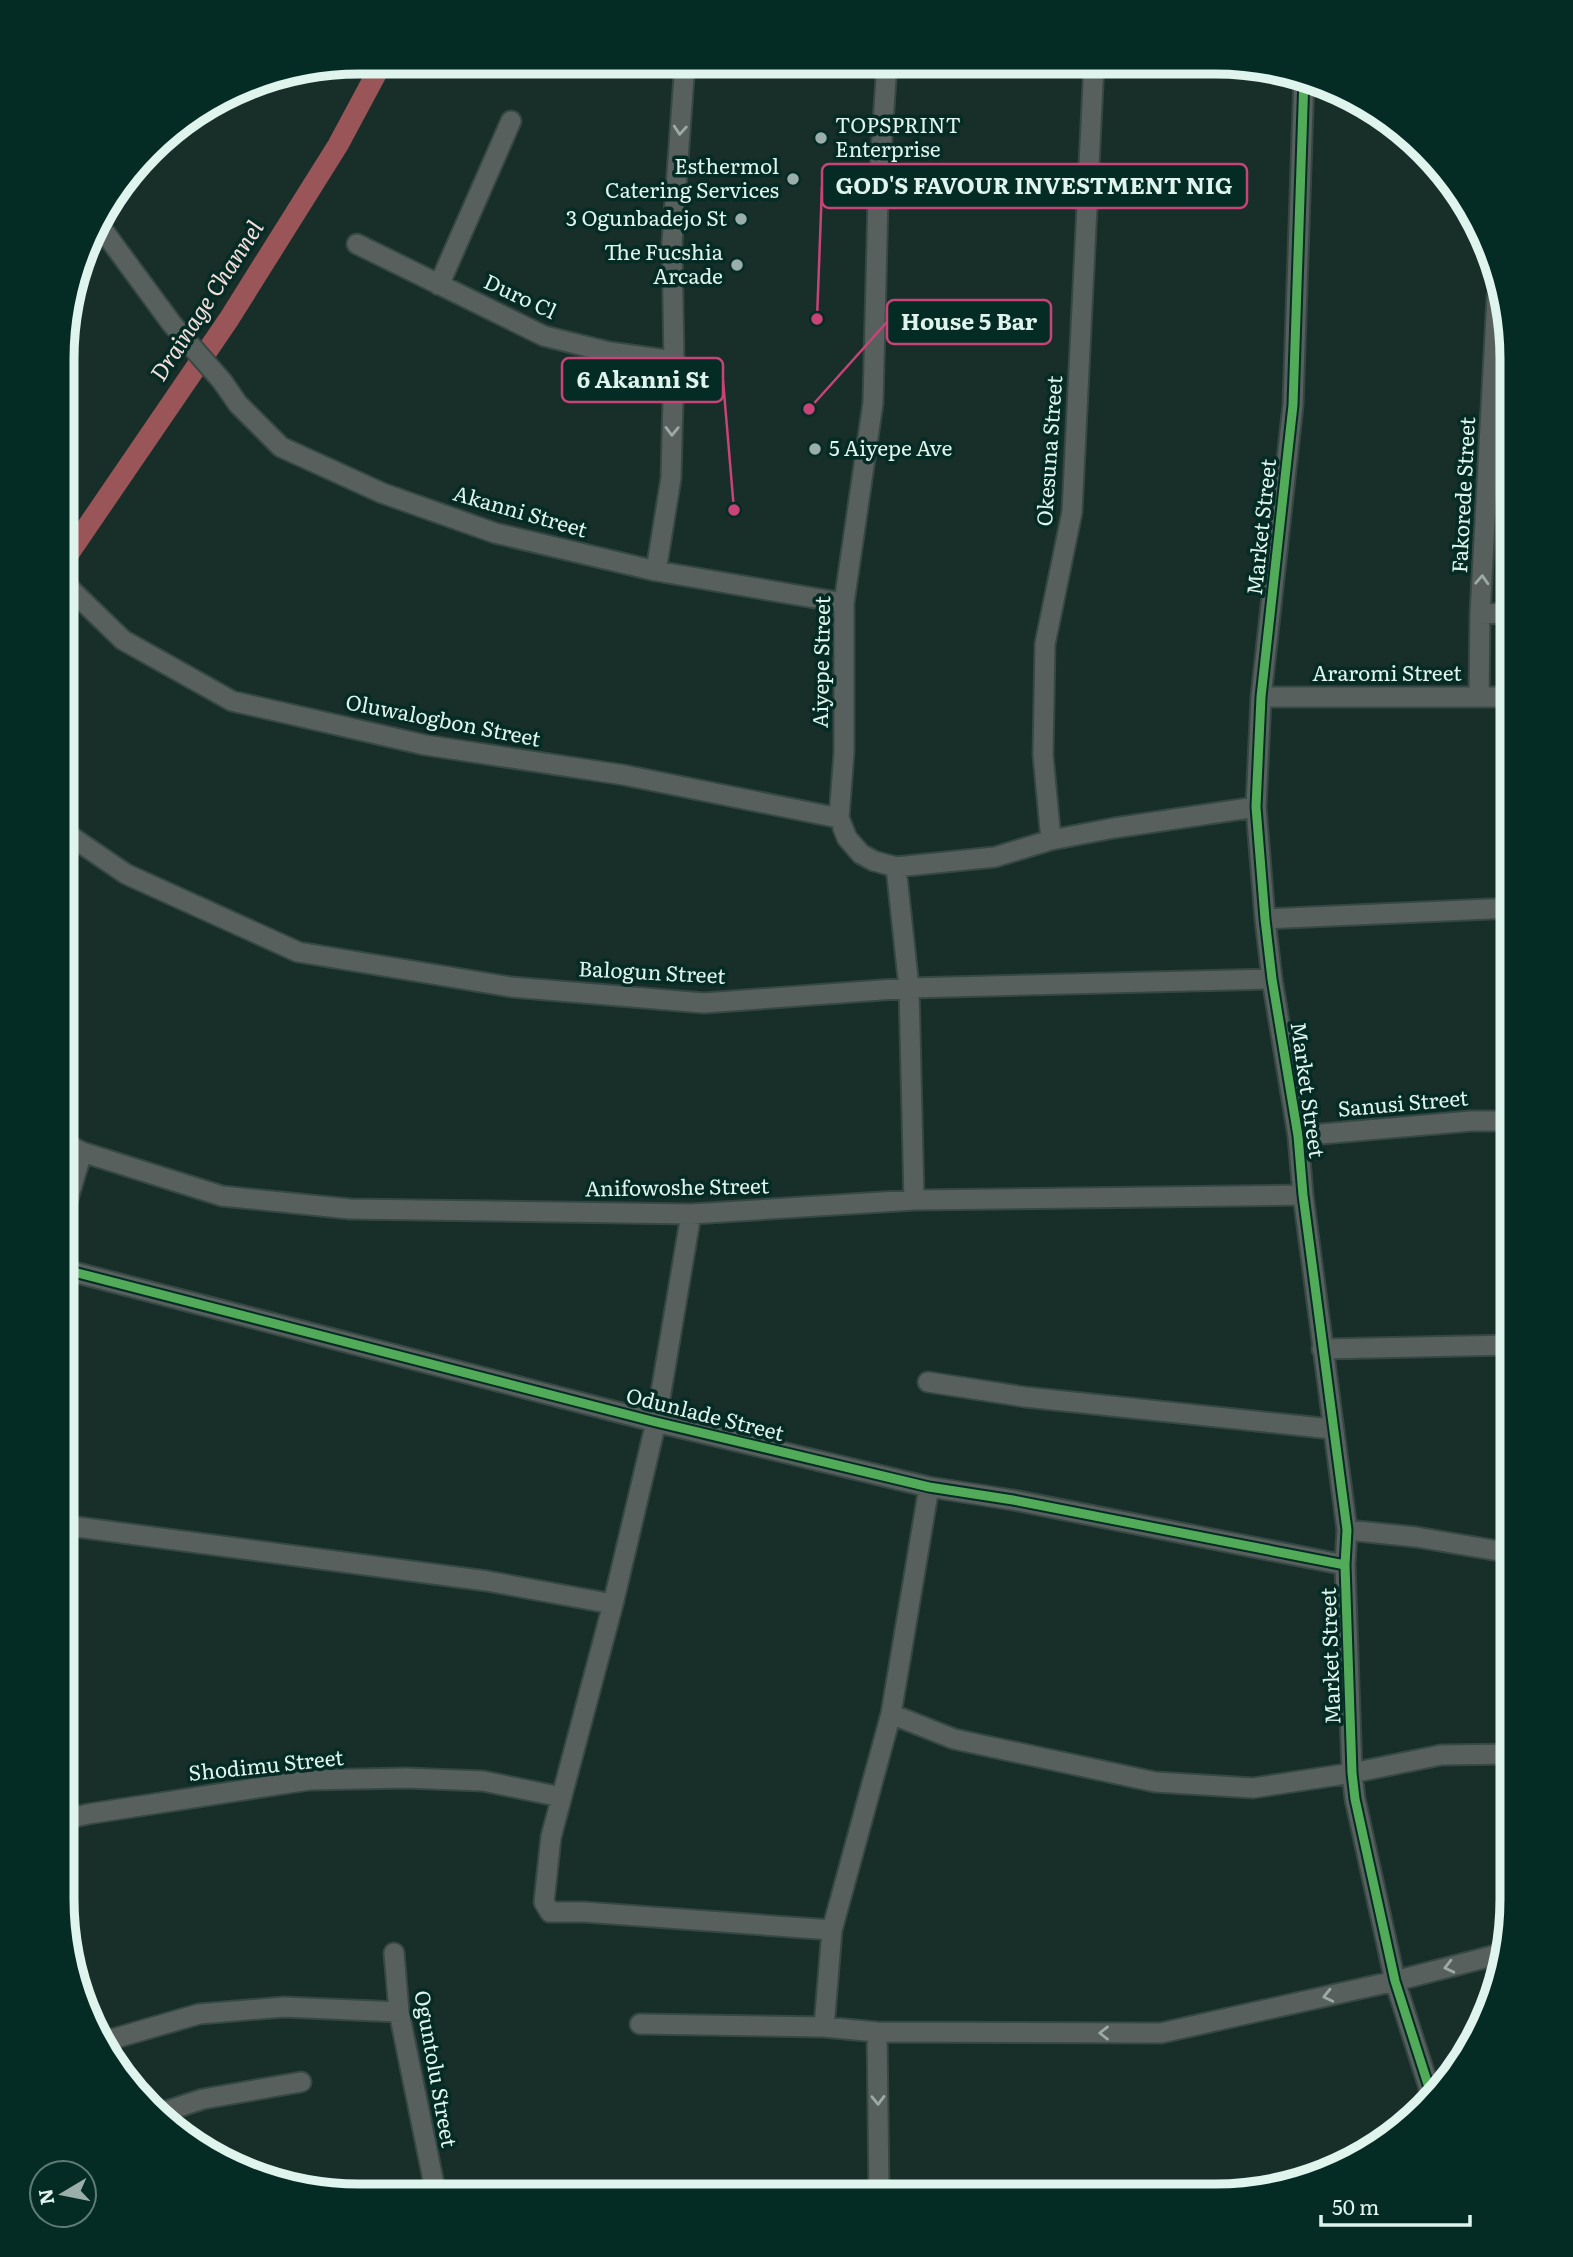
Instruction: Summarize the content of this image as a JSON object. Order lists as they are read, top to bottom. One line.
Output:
{"streets":{"street":["Duro Cl","Okesuna Street","Fakorede Street","Akanni Street","Market Street","Aiyepe Street","Araromi Street","Oluwalogbon Street","Balogun Street","Sanusi Street","Anifowoshe Street","Odunlade Street","Shodimu Street","Oguntolu Street"]},"crossings":[["Fakorede Street","Araromi Street"],["Akanni Street","Aiyepe Street"],["Market Street","Araromi Street"],["Market Street","Balogun Street"],["Market Street","Sanusi Street"],["Market Street","Anifowoshe Street"],["Market Street","Odunlade Street"],["Aiyepe Street","Oluwalogbon Street"]],"one_way":["Fakorede Street"],"water":["Drainage Channel"],"places":["TOPSPRINT Enterprise","Esthermol Catering Services","3 Ogunbadejo St","The Fucshia Arcade","GOD'S FAVOUR INVESTMENT NIG","House 5 Bar","5 Aiyepe Ave","6 Akanni St"],"scale_bar":"50 m","north":"left"}
